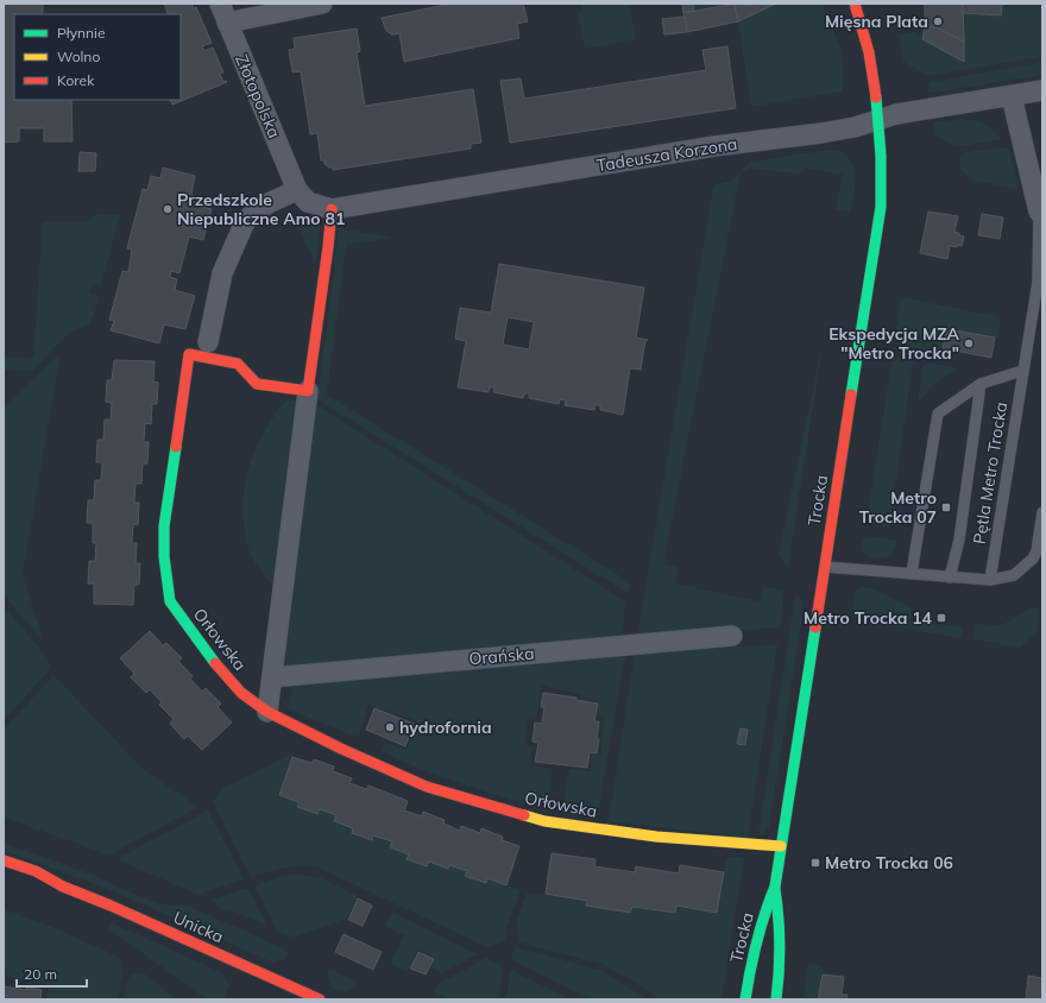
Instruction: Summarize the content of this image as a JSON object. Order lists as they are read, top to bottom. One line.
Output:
{"streets":{"street":["Złotopolska","Tadeusza Korzona","Trocka","Orłowska","Orańska","Unicka"],"lane":["Pętla Metro Trocka"]},"crossings":[["Złotopolska","Tadeusza Korzona"],["Tadeusza Korzona","Trocka"],["Trocka","Orłowska"]],"places":{"other":["Mięsna Plata","Przedszkole Niepubliczne Amo 81","Ekspedycja MZA \"Metro Trocka\"","hydrofornia"],"transit":["Metro Trocka 07","Metro Trocka 14","Metro Trocka 06"]},"legend":["Płynnie","Wolno","Korek"],"scale_bar":"20 m"}
